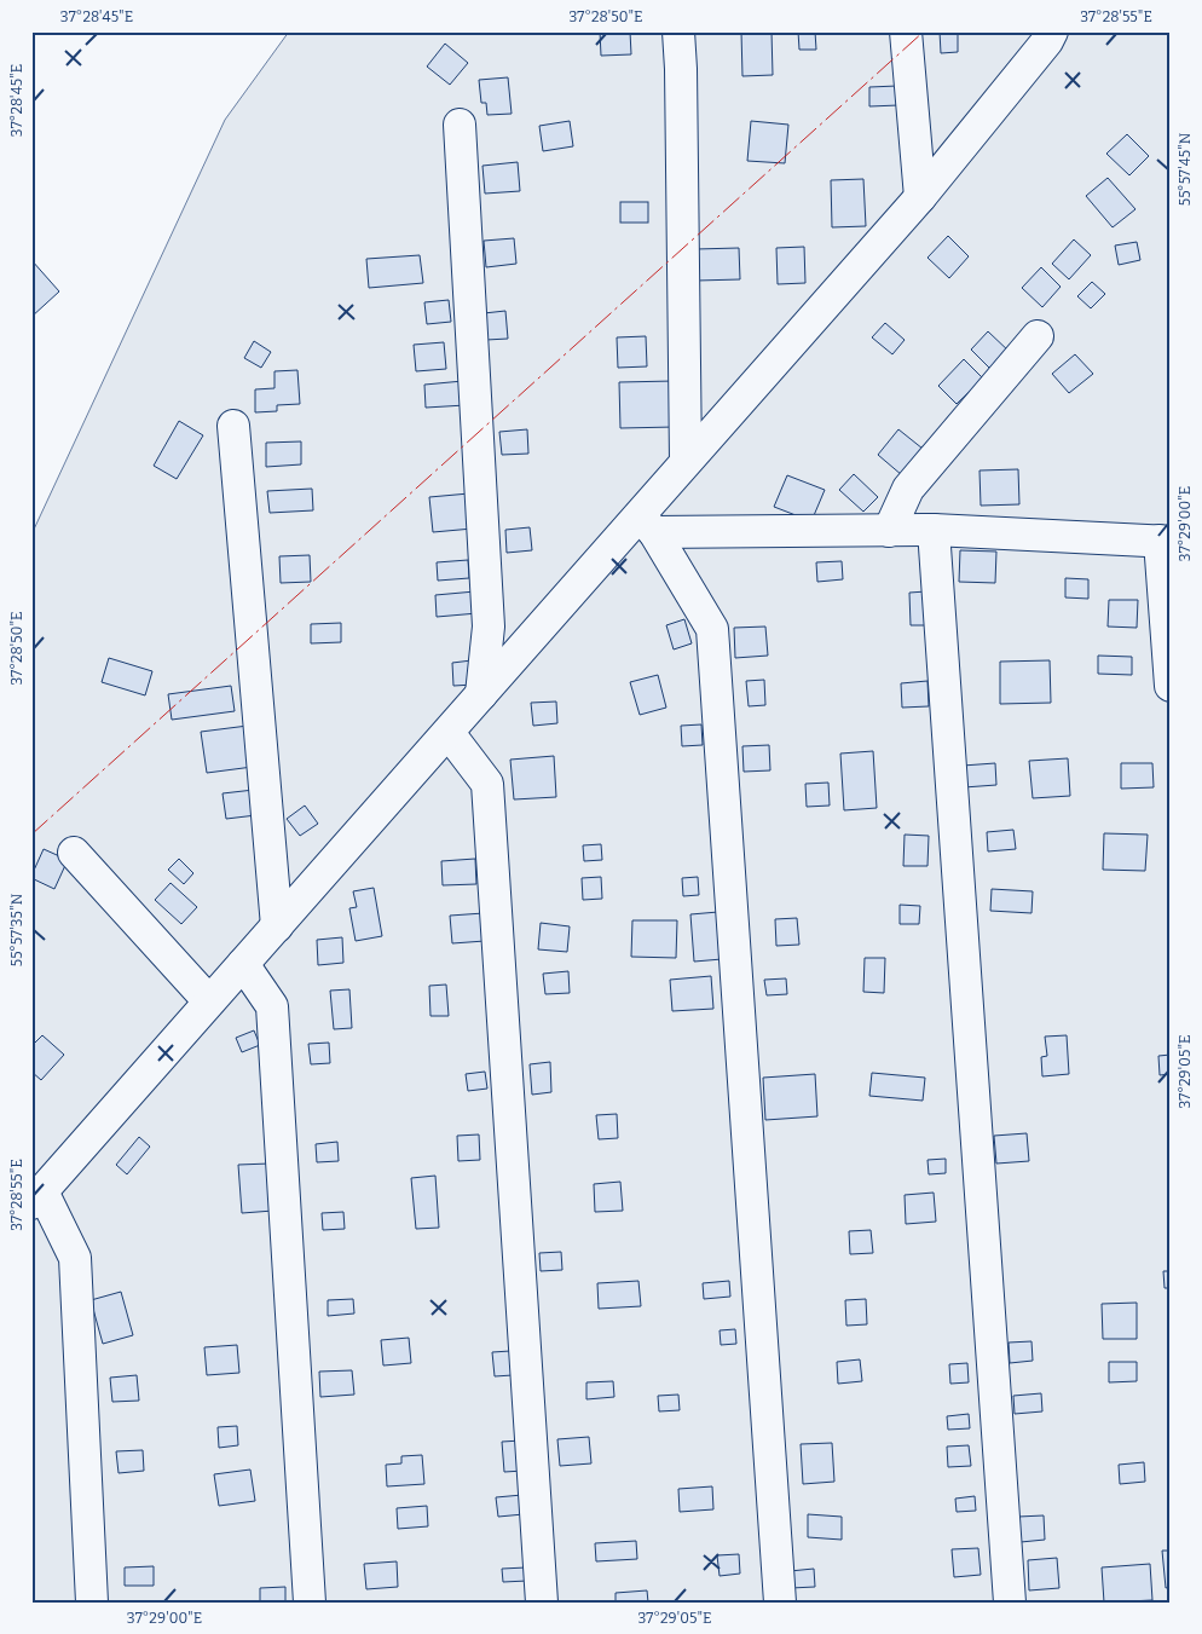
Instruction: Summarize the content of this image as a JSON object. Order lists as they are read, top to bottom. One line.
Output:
{"coordinates":["37°28'45\"E","37°28'50\"E","37°28'55\"E","55°57'45\"N","37°29'00\"E","55°57'35\"N","37°29'05\"E"]}
